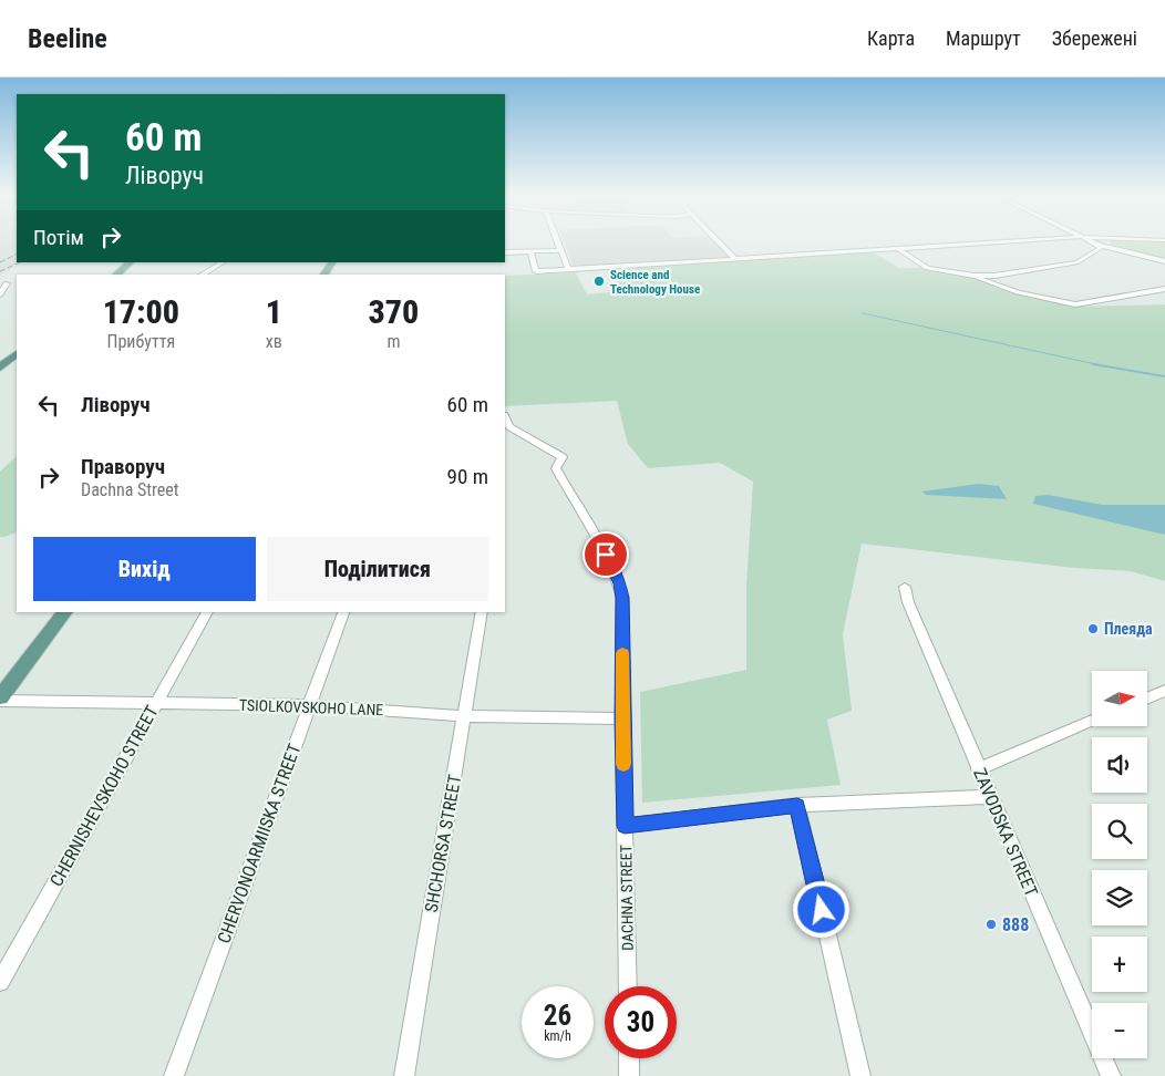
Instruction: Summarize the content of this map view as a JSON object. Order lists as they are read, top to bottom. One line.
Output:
{"streets":{"street":["TSIOLKOVSKOHO LANE","CHERNISHEVSKOHO STREET","ZAVODSKA STREET","CHERVONOARMIISKA STREET","SHCHORSA STREET","DACHNA STREET"]},"crossings":[["TSIOLKOVSKOHO LANE","CHERNISHEVSKOHO STREET"],["TSIOLKOVSKOHO LANE","CHERVONOARMIISKA STREET"],["TSIOLKOVSKOHO LANE","SHCHORSA STREET"],["TSIOLKOVSKOHO LANE","DACHNA STREET"]],"places":["Science and Technology House","Плеяда","888"],"north":"right","page":{"header":"Beeline","nav":["Карта","Маршрут","Збережені"],"turn":["60 m","Ліворуч"],"then":"Потім","eta":["17:00","Прибуття","1","хв","370","m"],"list":[{"name":"Ліворуч","value":"60 m"},{"name":"Праворуч","note":"Dachna Street","value":"90 m"}],"buttons":["Вихід","Поділитися"],"map_buttons":["+","−"],"speed":"26 km/h","limit":"30"}}
